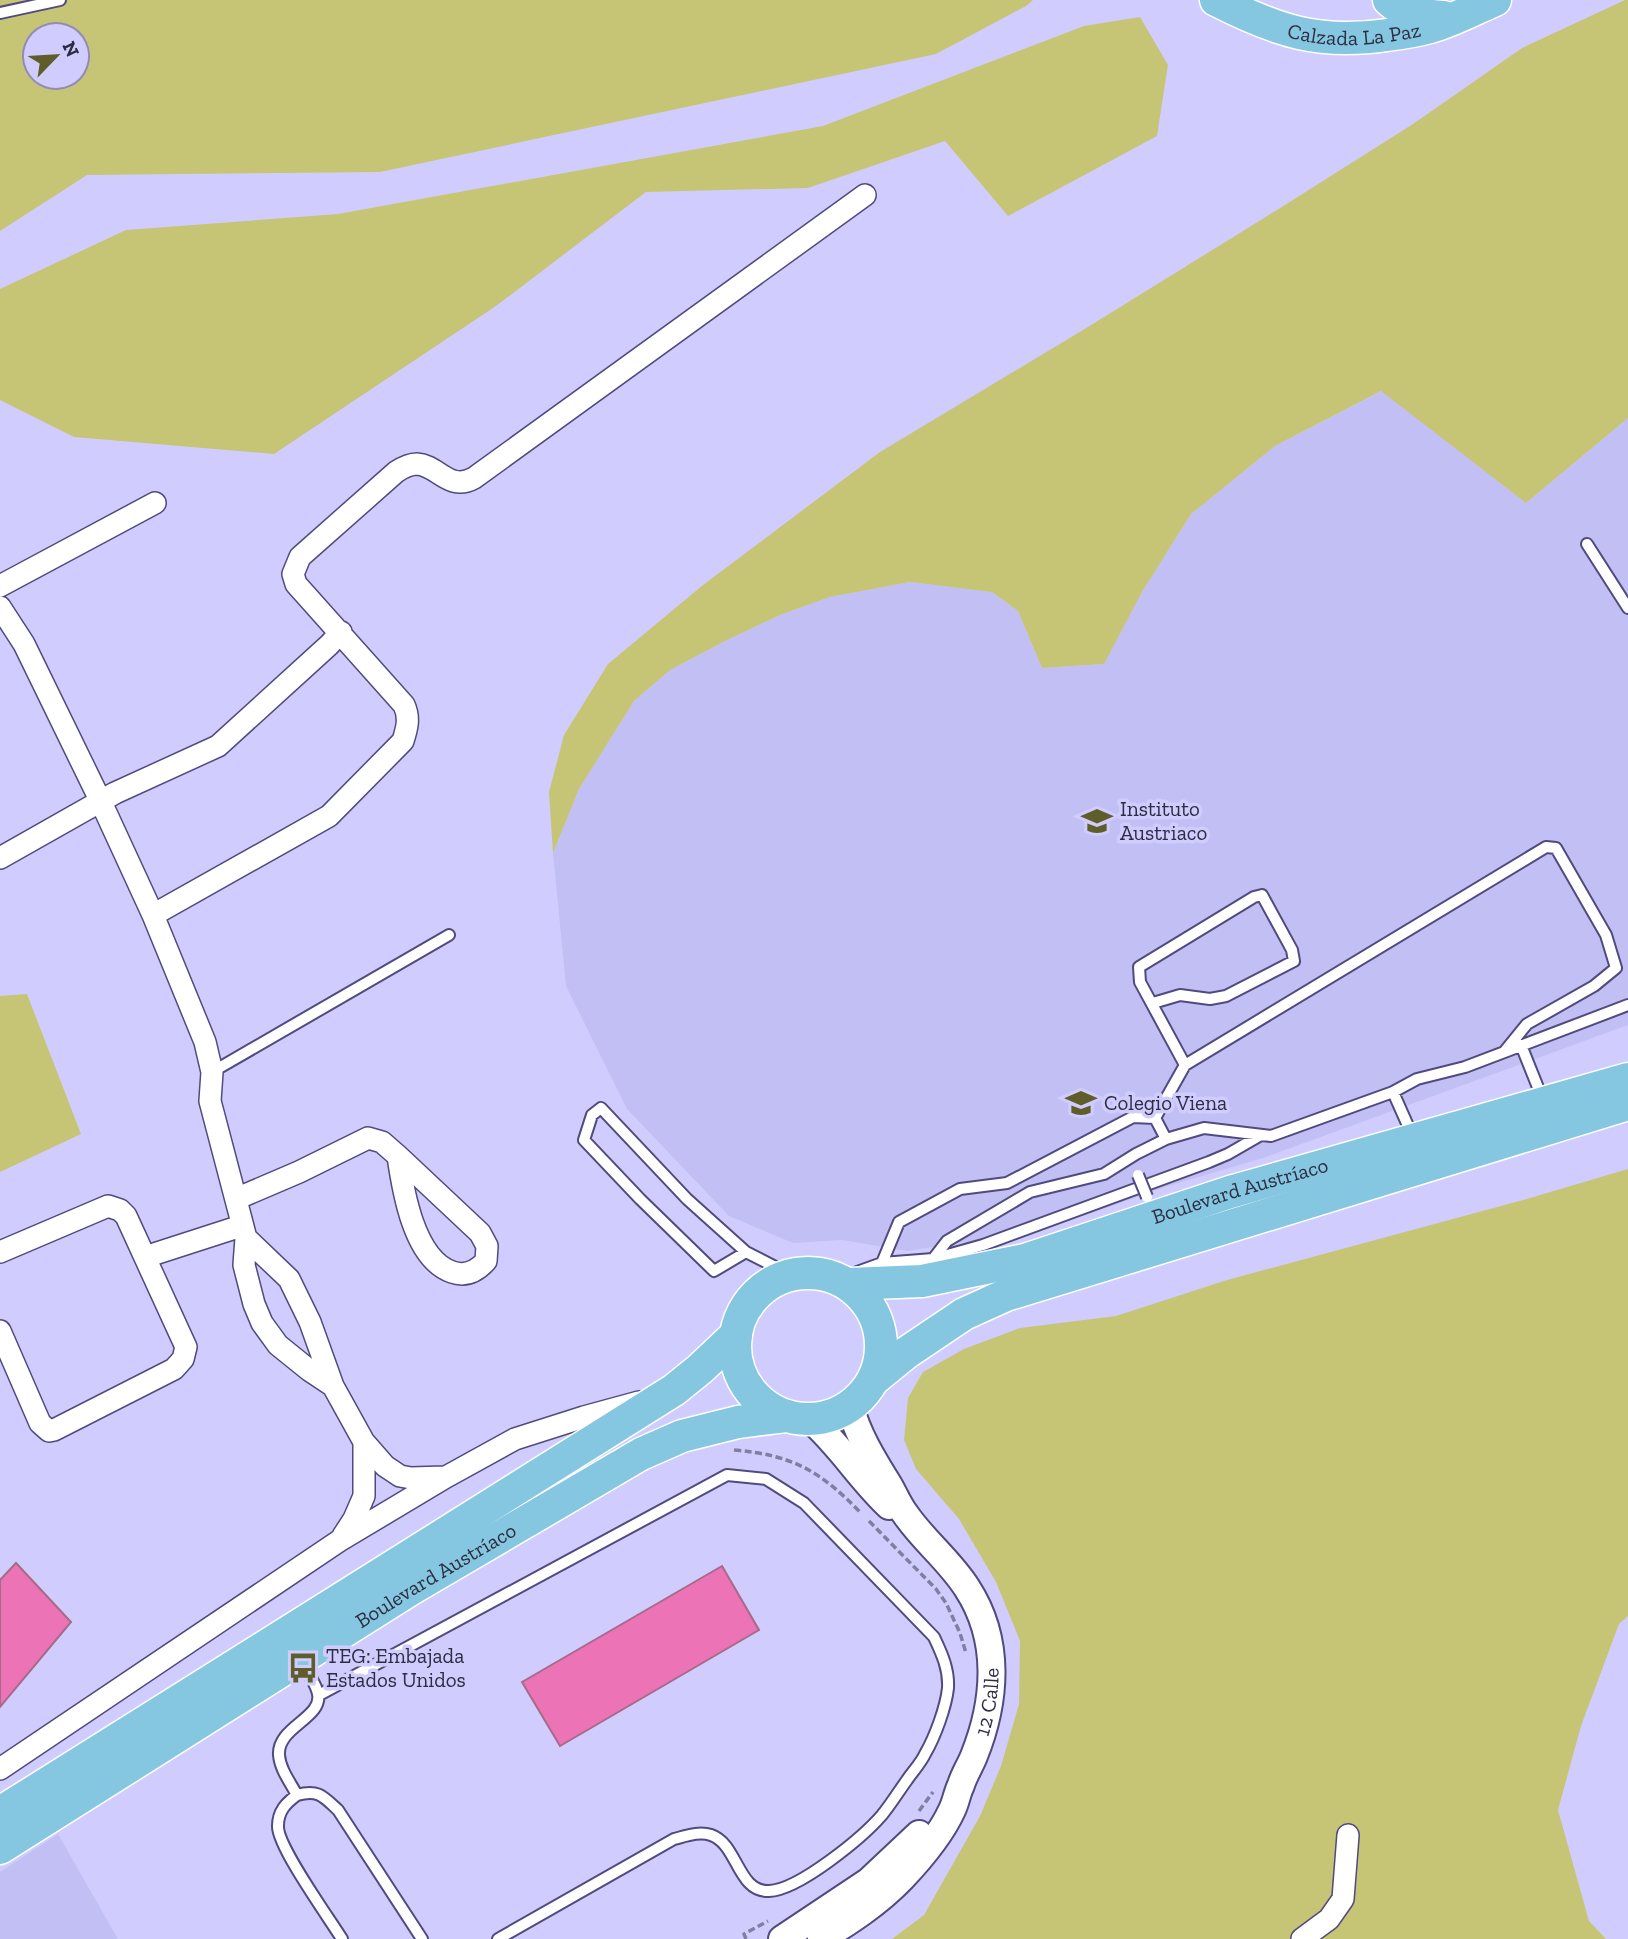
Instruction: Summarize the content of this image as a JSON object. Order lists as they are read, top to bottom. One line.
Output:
{"streets":{"main road":["Calzada La Paz","Boulevard Austríaco"],"street":["12 Calle"]},"crossings":[["Boulevard Austríaco","12 Calle"]],"places":{"school or university":["Instituto Austriaco","Colegio Viena"],"bus stop":["TEG: Embajada Estados Unidos"]},"north":"top right"}
